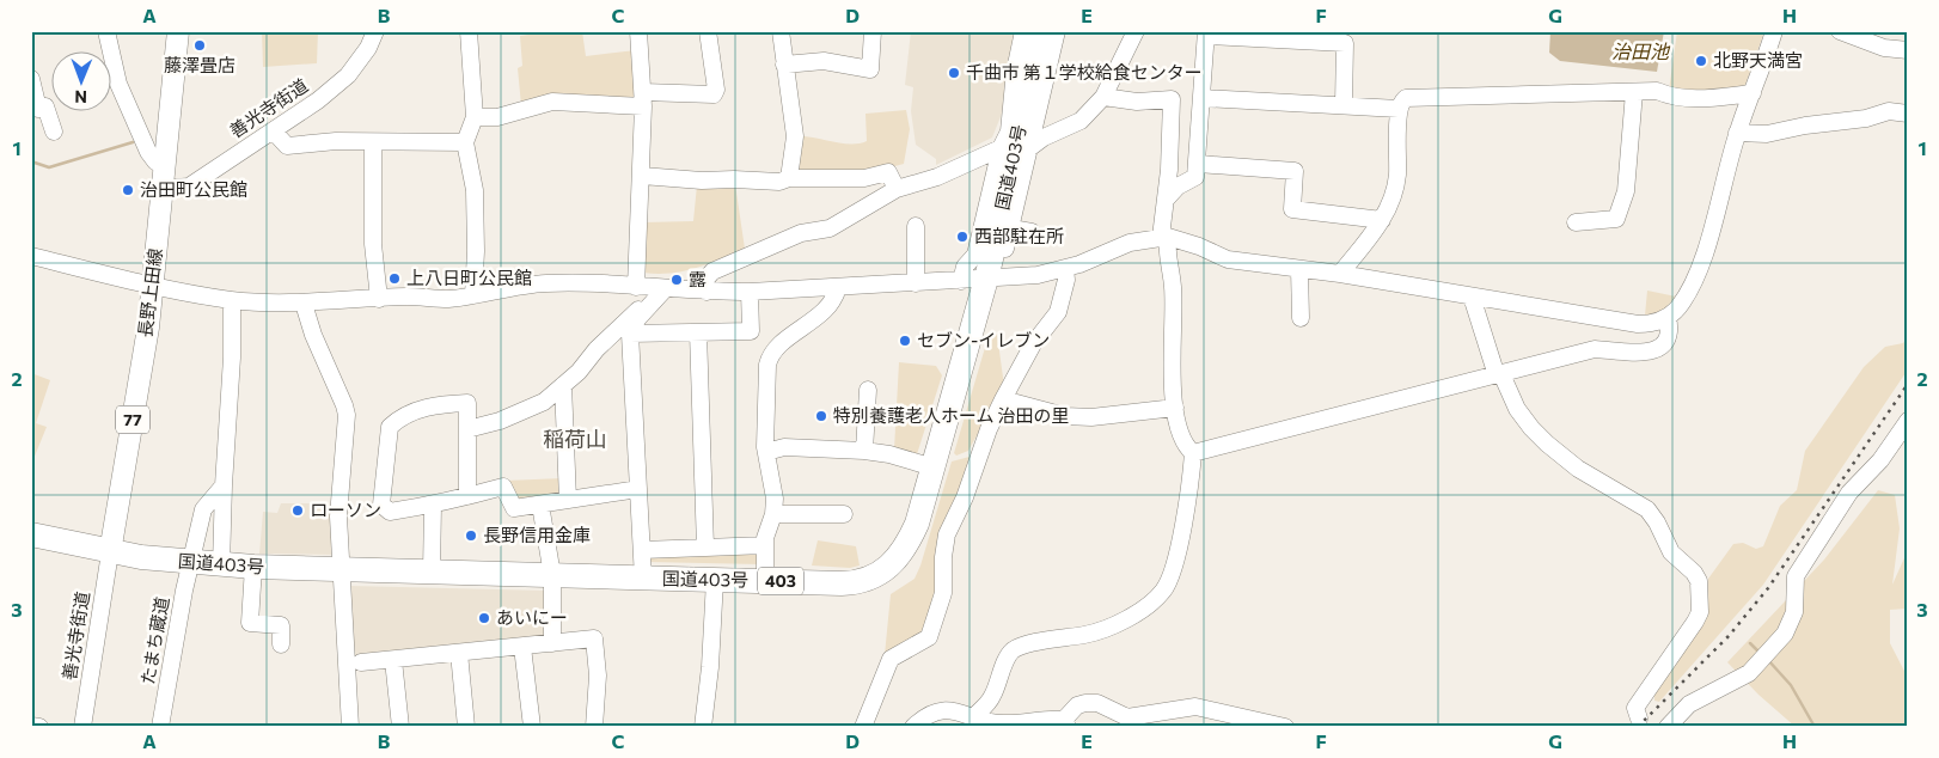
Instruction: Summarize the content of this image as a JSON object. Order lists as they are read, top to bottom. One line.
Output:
{"streets":{"highway":["国道403号","403"],"main road":["長野上田線","77"],"street":["善光寺街道","たまち蔵道"]},"crossings":[["善光寺街道","国道403号"],["善光寺街道","長野上田線"],["国道403号","長野上田線"],["国道403号","たまち蔵道"]],"districts":["稲荷山"],"water":["治田池"],"places":["藤澤畳店","北野天満宮","千曲市 第１学校給食センター","治田町公民館","西部駐在所","上八日町公民館","露","セブン-イレブン","特別養護老人ホーム 治田の里","ローソン","長野信用金庫","あいにー"],"north":"bottom","grid":{"columns":["A","B","C","D","E","F","G","H"],"rows":["1","2","3"]}}
